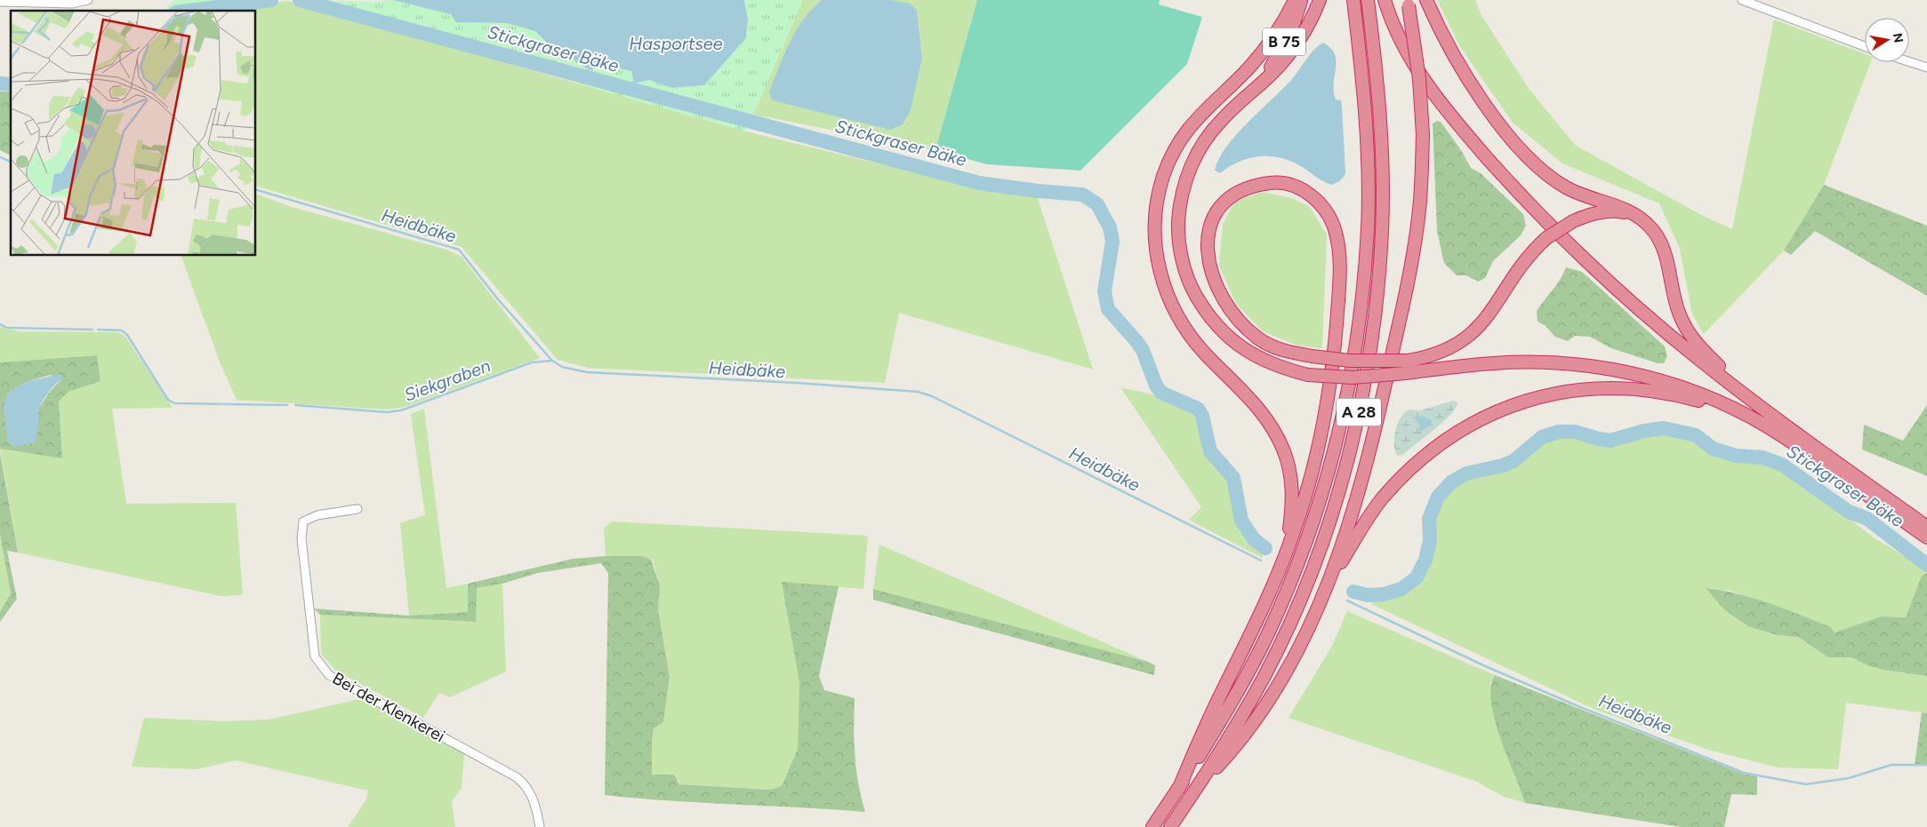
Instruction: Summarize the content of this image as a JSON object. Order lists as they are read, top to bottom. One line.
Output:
{"streets":{"highway":["B 75","A 28"],"street":["Bei der Klenkerei"]},"water":["Hasportsee","Stickgraser Bäke","Heidbäke","Siekgraben"],"north":"right"}
